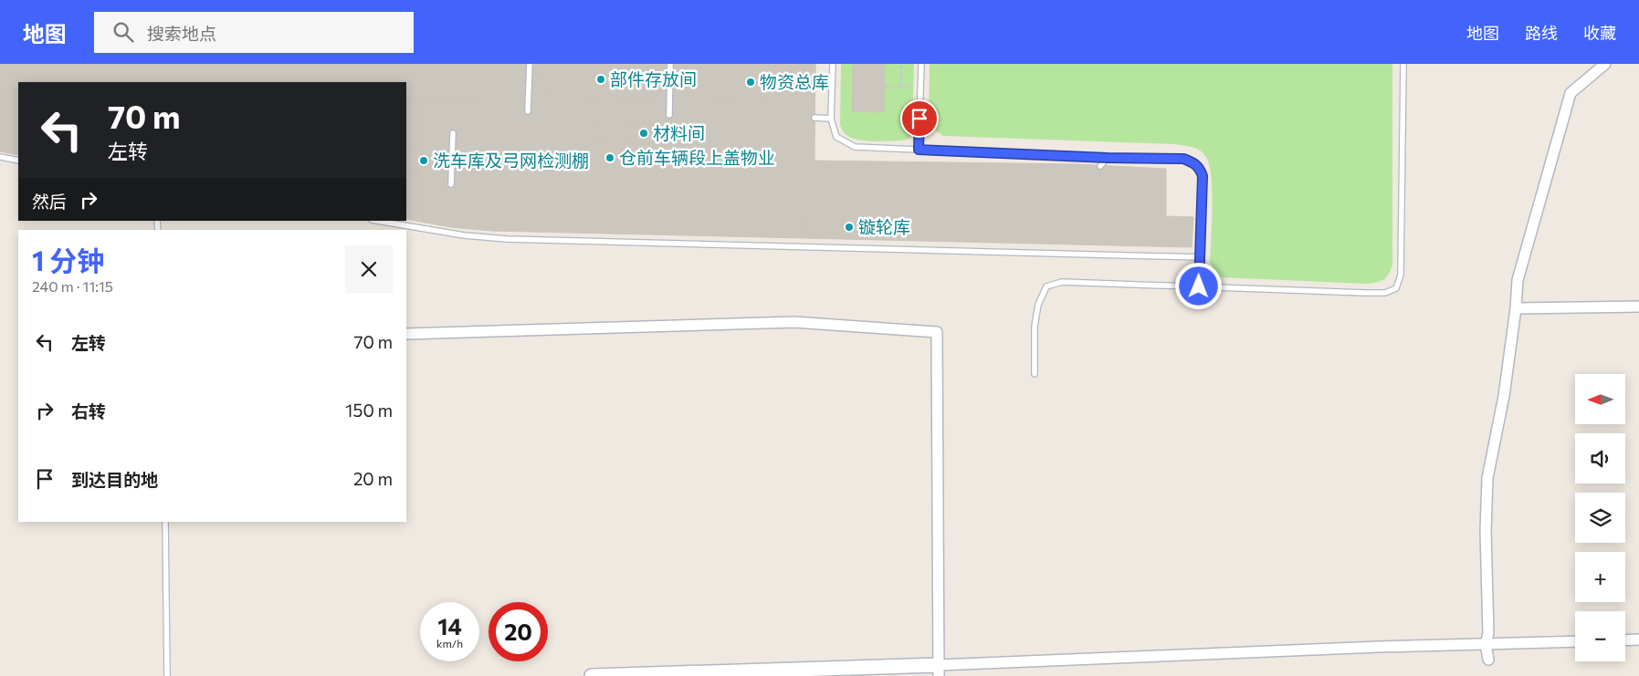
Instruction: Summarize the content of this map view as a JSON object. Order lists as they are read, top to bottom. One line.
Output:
{"places":["部件存放间","物资总库","材料间","仓前车辆段上盖物业","洗车库及弓网检测棚","镟轮库"],"north":"left","page":{"header":"地图","search":"搜索地点","nav":["地图","路线","收藏"],"turn":["70 m","左转"],"then":"然后","heading":["1 分钟","240 m · 11:15"],"list":[{"name":"左转","value":"70 m"},{"name":"右转","value":"150 m"},{"name":"到达目的地","value":"20 m"}],"map_buttons":["+","−"],"speed":"14 km/h","limit":"20"}}
